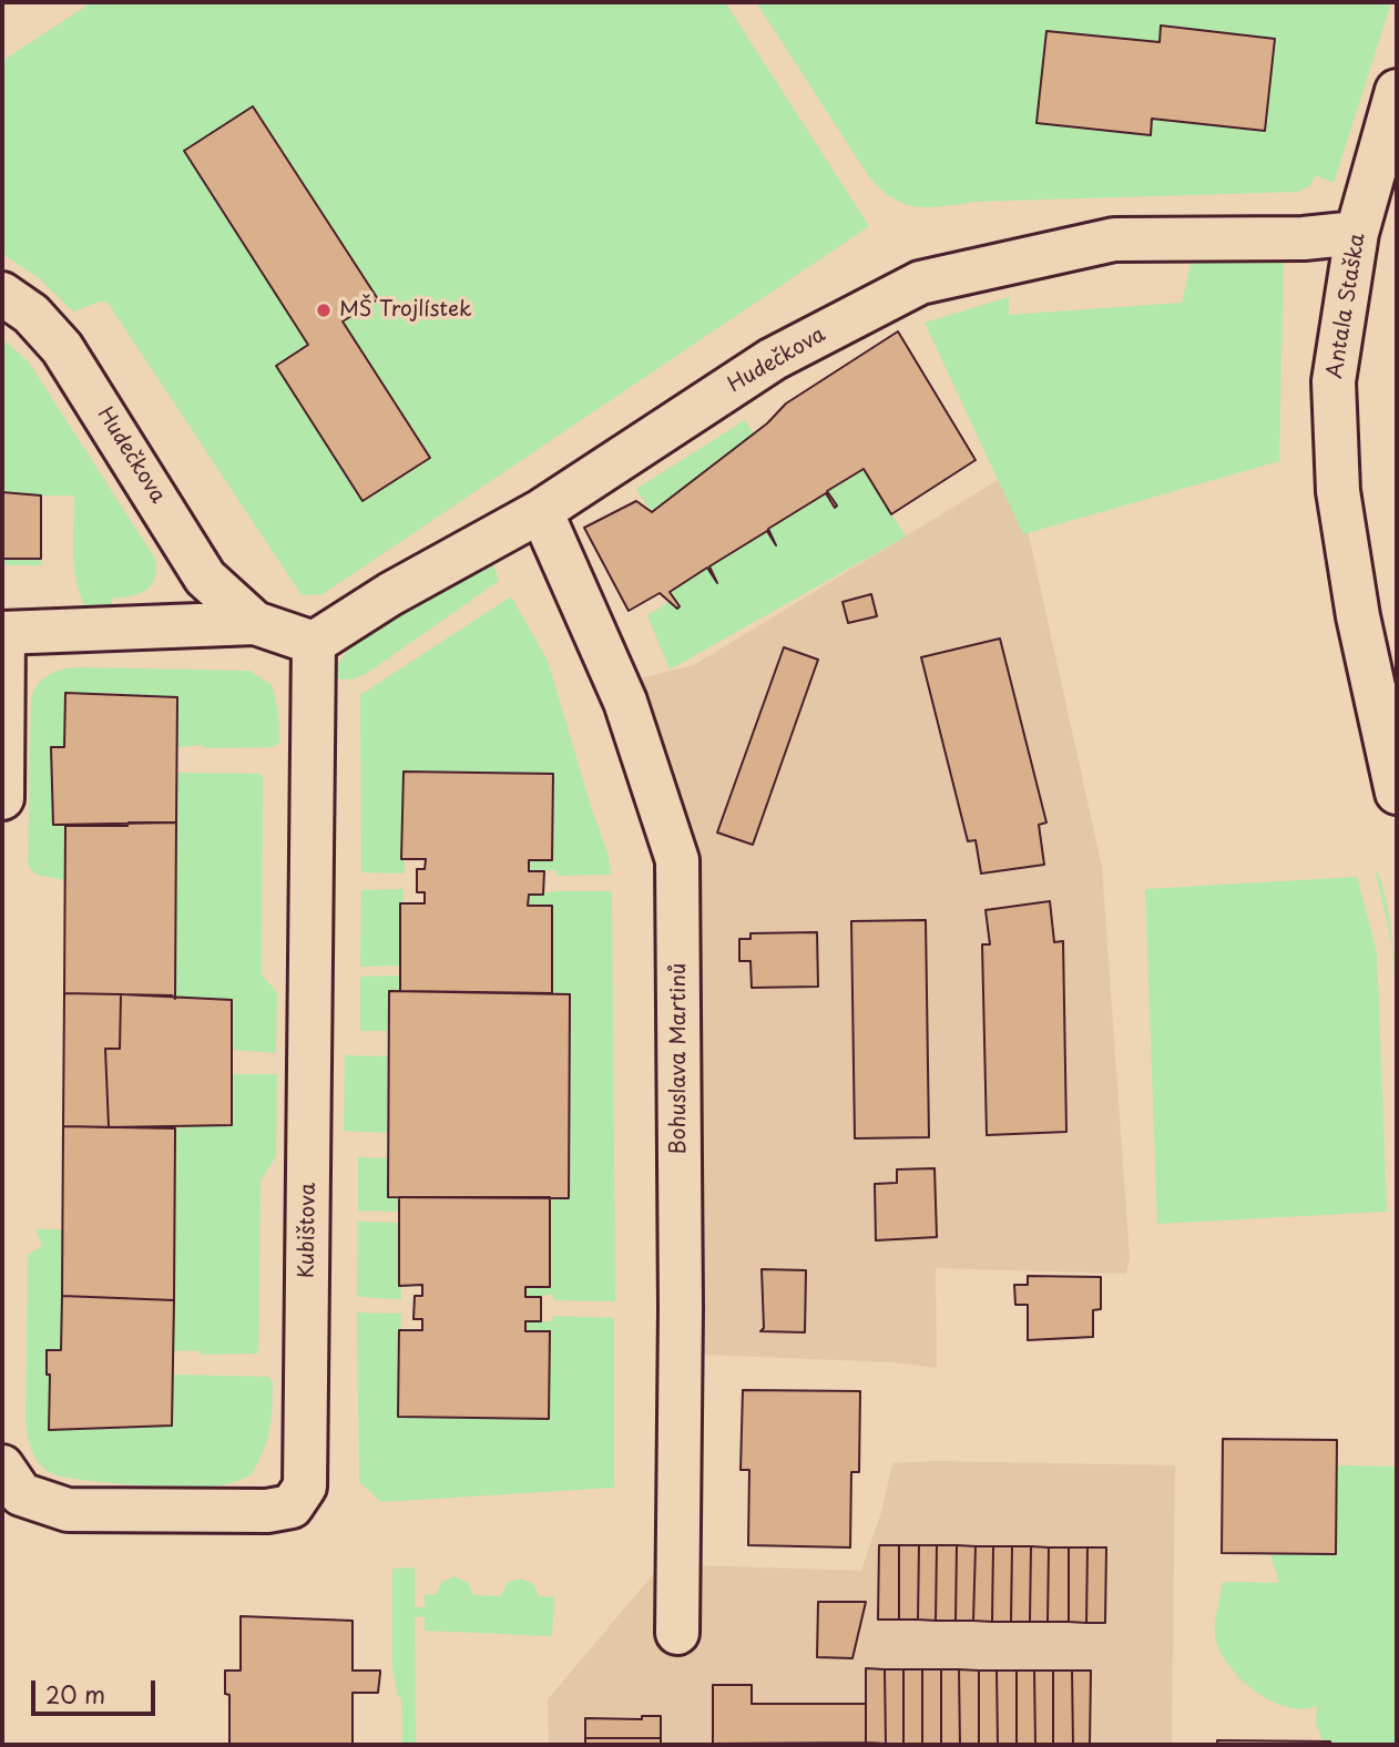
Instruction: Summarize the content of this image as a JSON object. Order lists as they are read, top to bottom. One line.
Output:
{"streets":{"street":["Antala Staška","Hudečkova","Bohuslava Martinů","Kubištova"]},"crossings":[["Antala Staška","Hudečkova"],["Hudečkova","Bohuslava Martinů"],["Hudečkova","Kubištova"]],"places":["MŠ Trojlístek"],"scale_bar":"20 m"}
